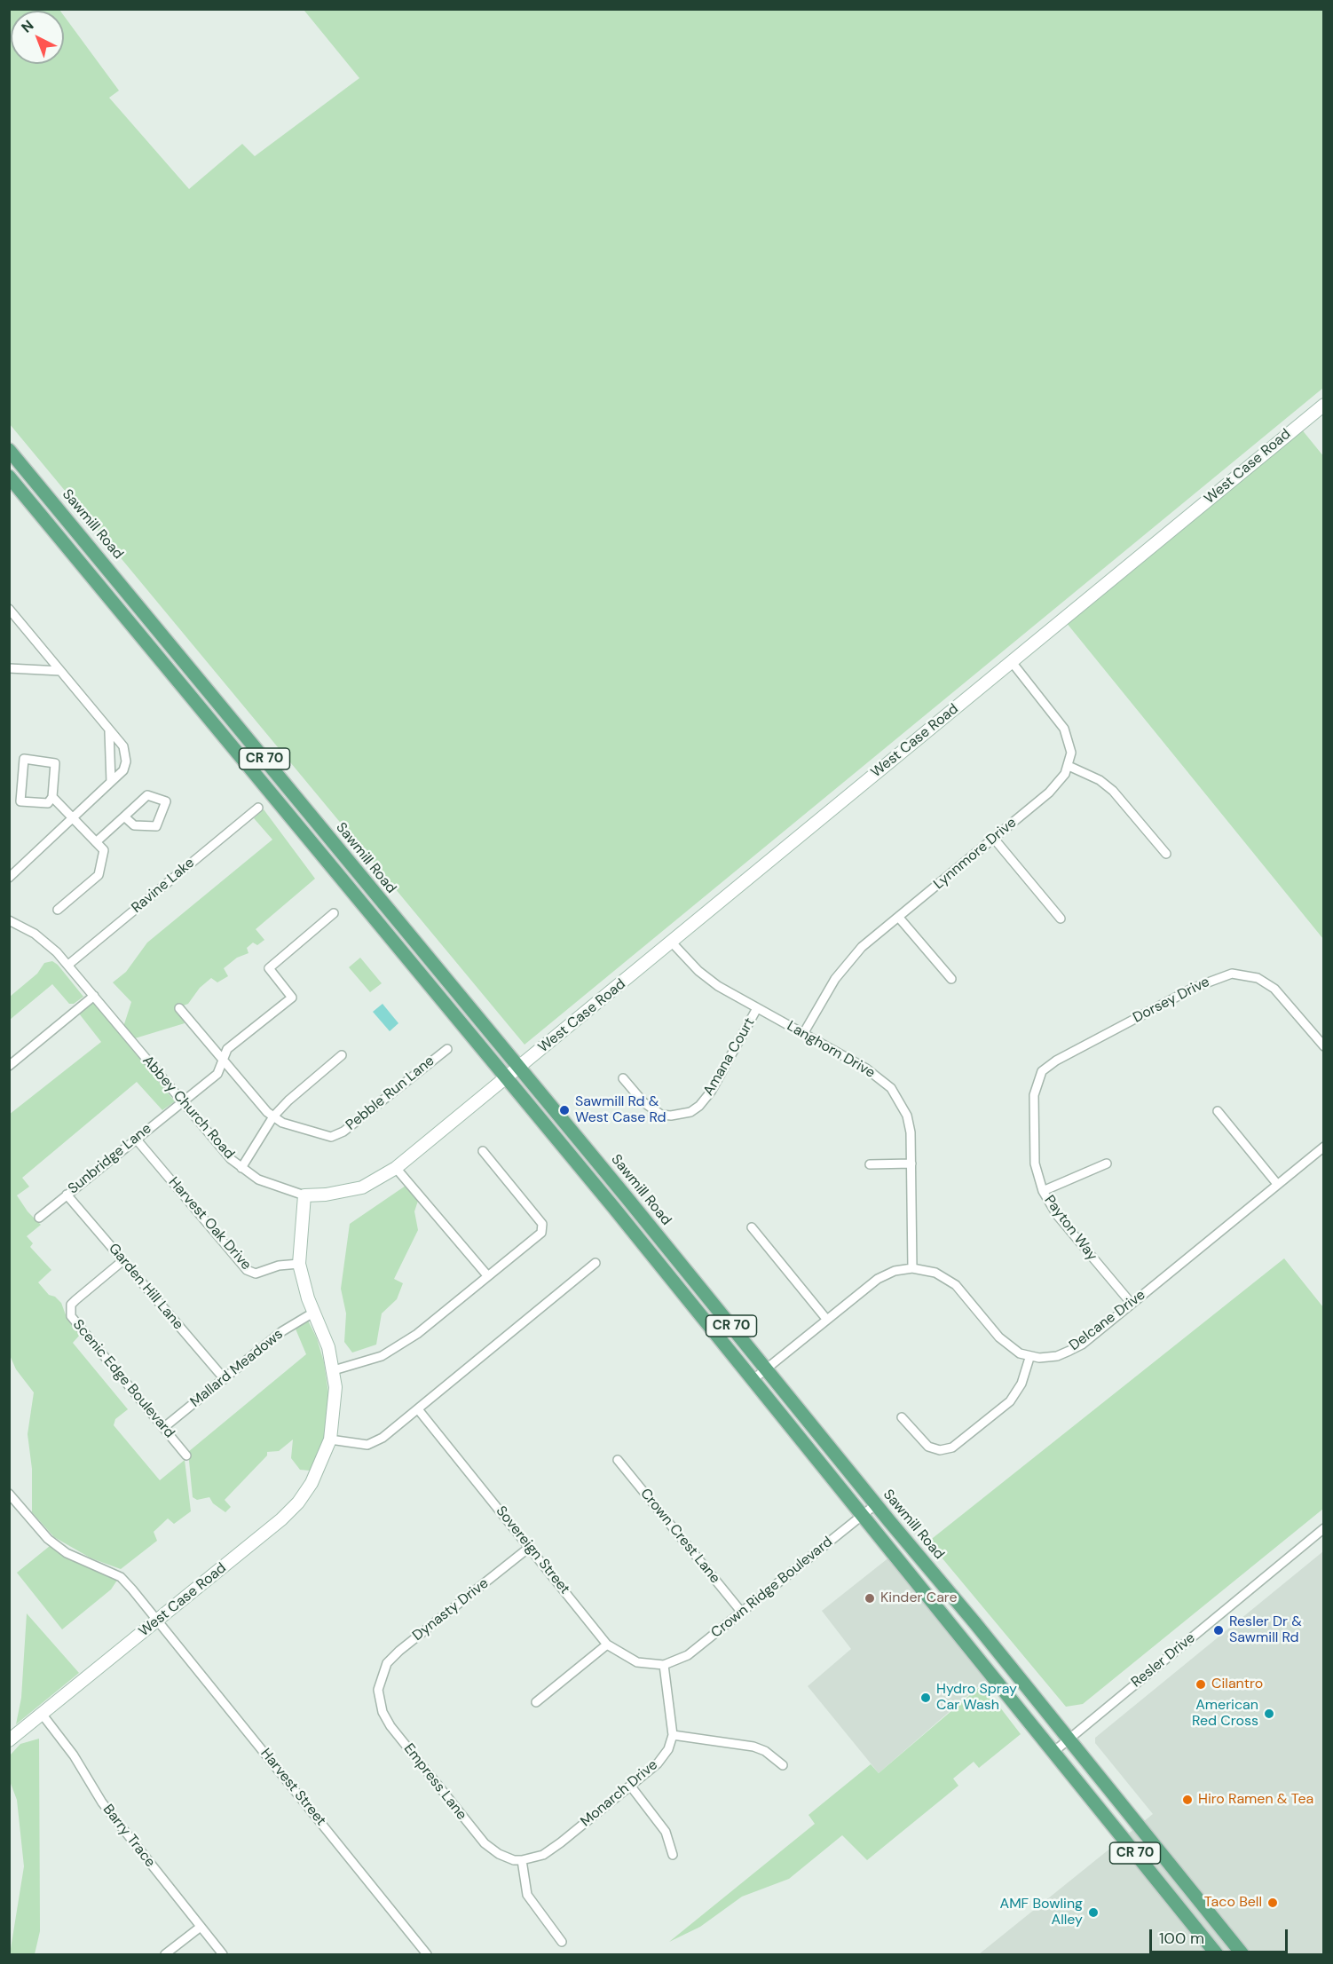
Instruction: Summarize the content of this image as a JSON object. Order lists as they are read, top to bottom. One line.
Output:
{"streets":{"main road":["West Case Road","Sawmill Road","CR 70","Abbey Church Road"],"street":["Lynnmore Drive","Ravine Lake","Dorsey Drive","Langhorn Drive","Amana Court","Pebble Run Lane","Sunbridge Lane","Harvest Oak Drive","Payton Way","Garden Hill Lane","Delcane Drive","Mallard Meadows","Scenic Edge Boulevard","Crown Crest Lane","Sovereign Street","Crown Ridge Boulevard","Dynasty Drive","Resler Drive","Empress Lane","Harvest Street","Monarch Drive","Barry Trace"]},"crossings":[["West Case Road","Sawmill Road"],["West Case Road","CR 70"],["West Case Road","Langhorn Drive"],["West Case Road","Abbey Church Road"],["West Case Road","Harvest Oak Drive"],["West Case Road","Mallard Meadows"],["West Case Road","Harvest Street"],["West Case Road","Barry Trace"],["Sawmill Road","Crown Ridge Boulevard"],["Sawmill Road","Resler Drive"],["CR 70","Abbey Church Road"],["CR 70","Crown Ridge Boulevard"],["CR 70","Resler Drive"],["Lynnmore Drive","Langhorn Drive"],["Ravine Lake","Abbey Church Road"],["Dorsey Drive","Payton Way"],["Langhorn Drive","Amana Court"],["Pebble Run Lane","Sunbridge Lane"],["Abbey Church Road","Sunbridge Lane"],["Sunbridge Lane","Harvest Oak Drive"],["Sunbridge Lane","Garden Hill Lane"],["Payton Way","Delcane Drive"],["Garden Hill Lane","Mallard Meadows"],["Garden Hill Lane","Scenic Edge Boulevard"],["Mallard Meadows","Scenic Edge Boulevard"],["Crown Crest Lane","Crown Ridge Boulevard"],["Sovereign Street","Crown Ridge Boulevard"],["Sovereign Street","Dynasty Drive"],["Dynasty Drive","Empress Lane"],["Empress Lane","Monarch Drive"]],"places":["Sawmill Rd & West Case Rd","Kinder Care","Resler Dr & Sawmill Rd","Cilantro","Hydro Spray Car Wash","American Red Cross","Hiro Ramen & Tea","Taco Bell","AMF Bowling Alley"],"scale_bar":"100 m","north":"top left"}
